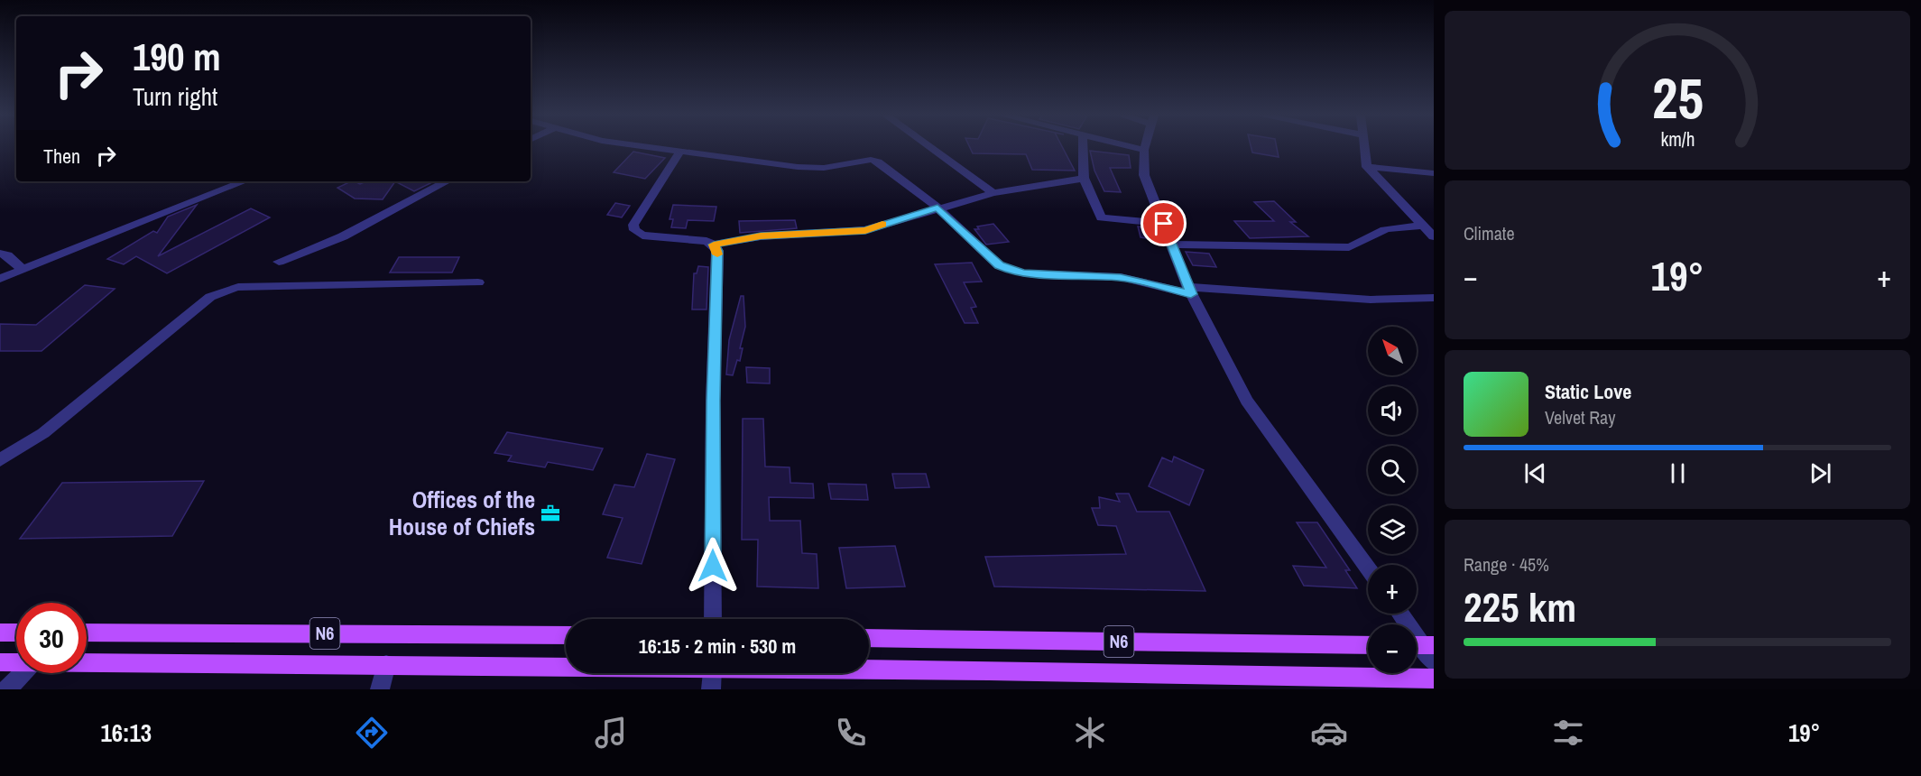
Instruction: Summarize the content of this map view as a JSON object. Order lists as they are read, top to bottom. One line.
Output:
{"streets":{"main road":["N6"]},"places":{"office":["Offices of the House of Chiefs"]},"north":"top left","page":{"turn":["190 m","Turn right"],"then":"Then","tile":["Climate",["Range · 45%","225 km"]],"heat":["−","19°","+"],"map_buttons":["+","−"],"song":["Static Love","Velvet Ray"],"limit":"30","trip":"16:15 · 2 min · 530 m","tabs":["16:13","19°"],"gauge":["25","km/h"]}}
